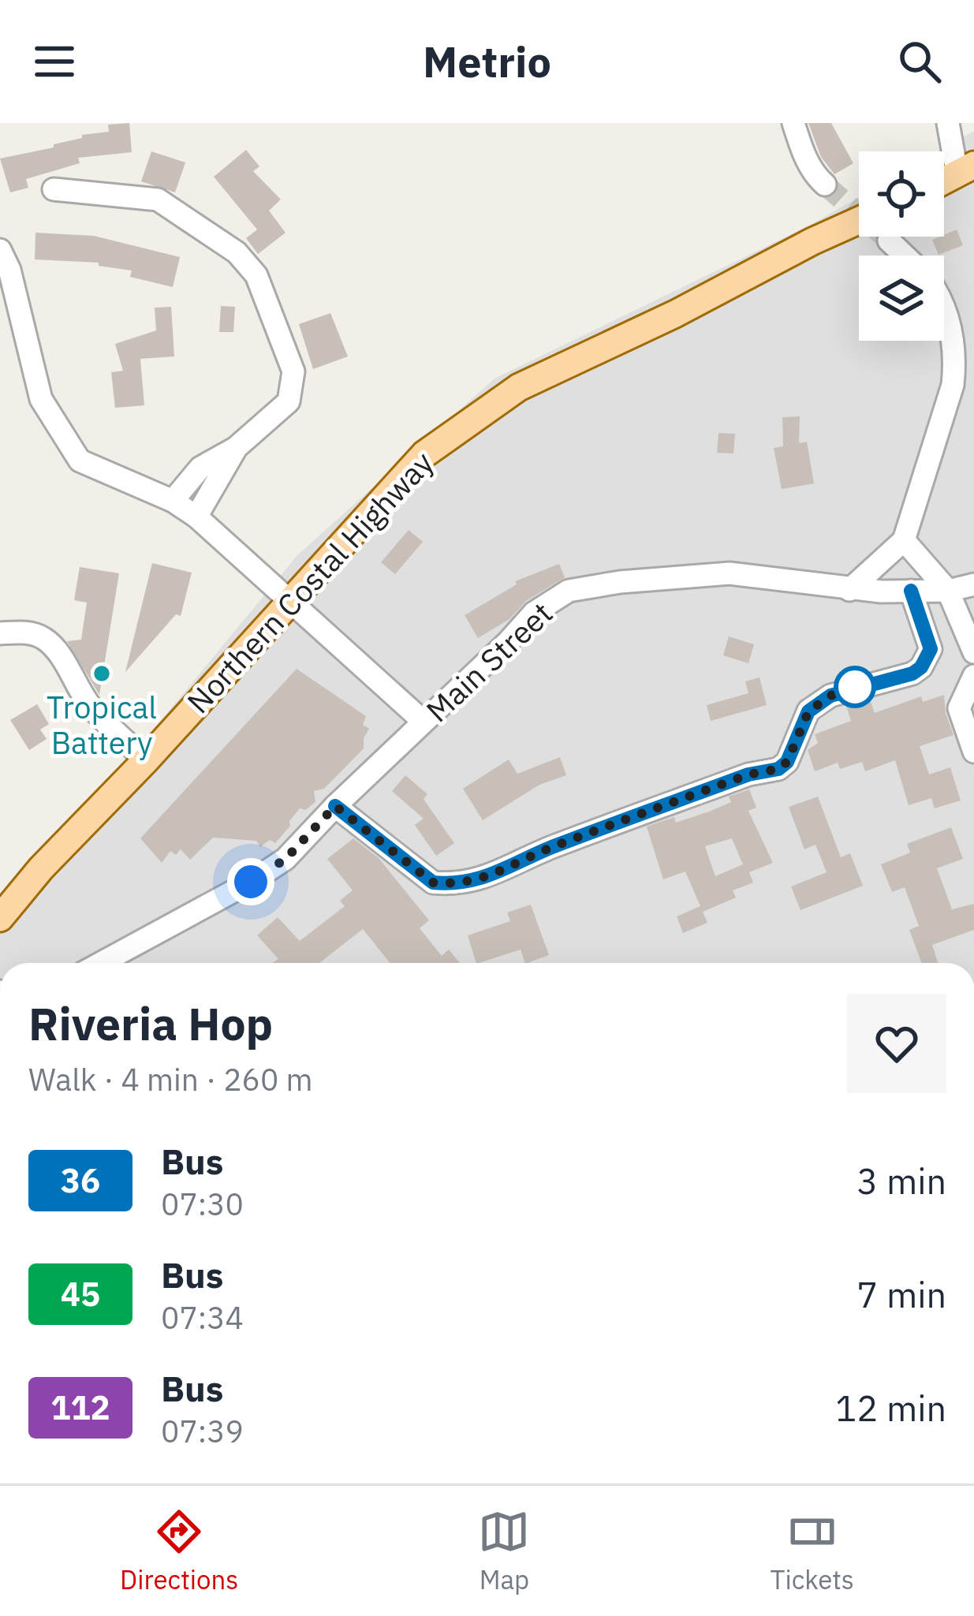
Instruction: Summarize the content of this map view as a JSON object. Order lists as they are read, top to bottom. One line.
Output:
{"streets":{"main road":["Northern Costal Highway"],"street":["Main Street"]},"places":["Tropical Battery"],"lines":["bus line 36"],"page":{"header":"Metrio","heading":["Riveria Hop","Walk · 4 min · 260 m"],"list":[{"mark":"36","name":"Bus","note":"07:30","value":"3 min"},{"mark":"45","name":"Bus","note":"07:34","value":"7 min"},{"mark":"112","name":"Bus","note":"07:39","value":"12 min"}],"tabs":["Directions","Map","Tickets"]}}
